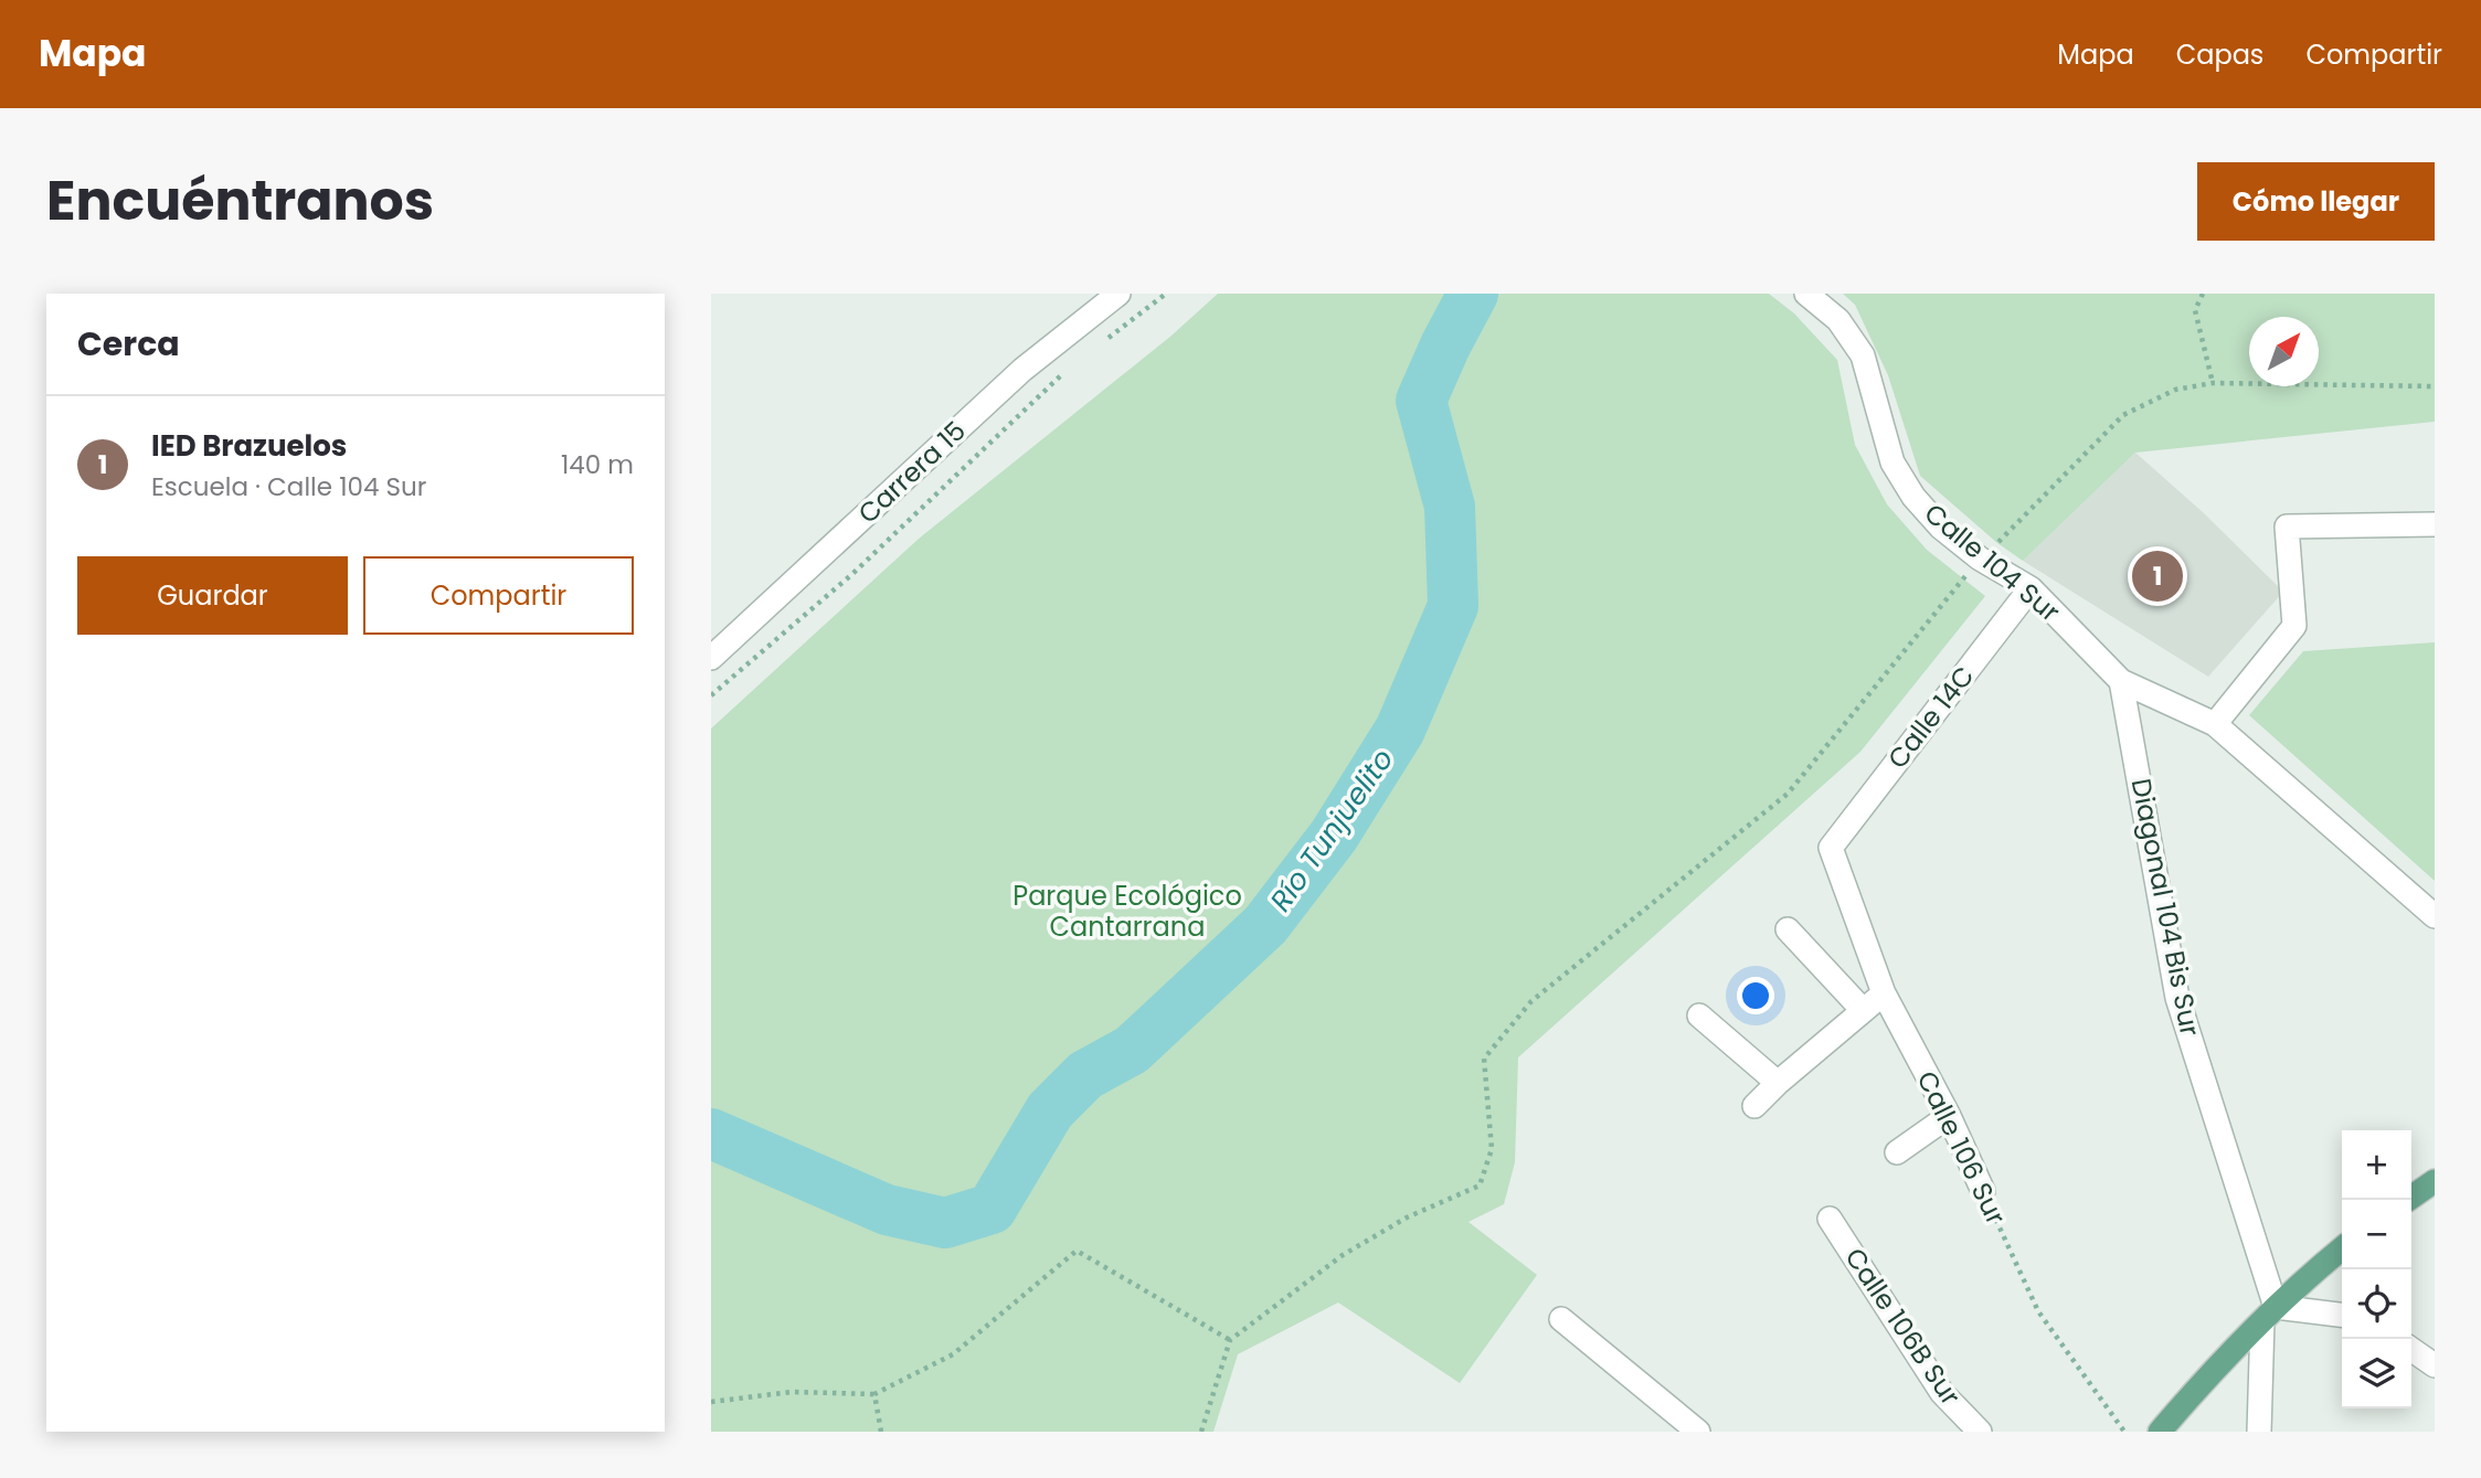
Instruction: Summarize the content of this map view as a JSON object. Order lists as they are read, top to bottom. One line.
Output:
{"streets":{"street":["Carrera 15","Calle 104 Sur","Calle 14C","Diagonal 104 Bis Sur","Calle 106 Sur","Calle 106B Sur"]},"crossings":[["Calle 104 Sur","Calle 14C"],["Calle 104 Sur","Diagonal 104 Bis Sur"],["Calle 14C","Calle 106 Sur"]],"water":["Río Tunjuelito"],"parks":["Parque Ecológico Cantarrana"],"north":"top right","page":{"header":"Mapa","nav":["Mapa","Capas","Compartir"],"title":"Encuéntranos","buttons":["Cómo llegar",["Guardar","Compartir"]],"heading":"Cerca","list":[{"mark":"1","name":"IED Brazuelos","note":"Escuela · Calle 104 Sur","value":"140 m"}],"pins":"1","map_buttons":["+","−"]}}
